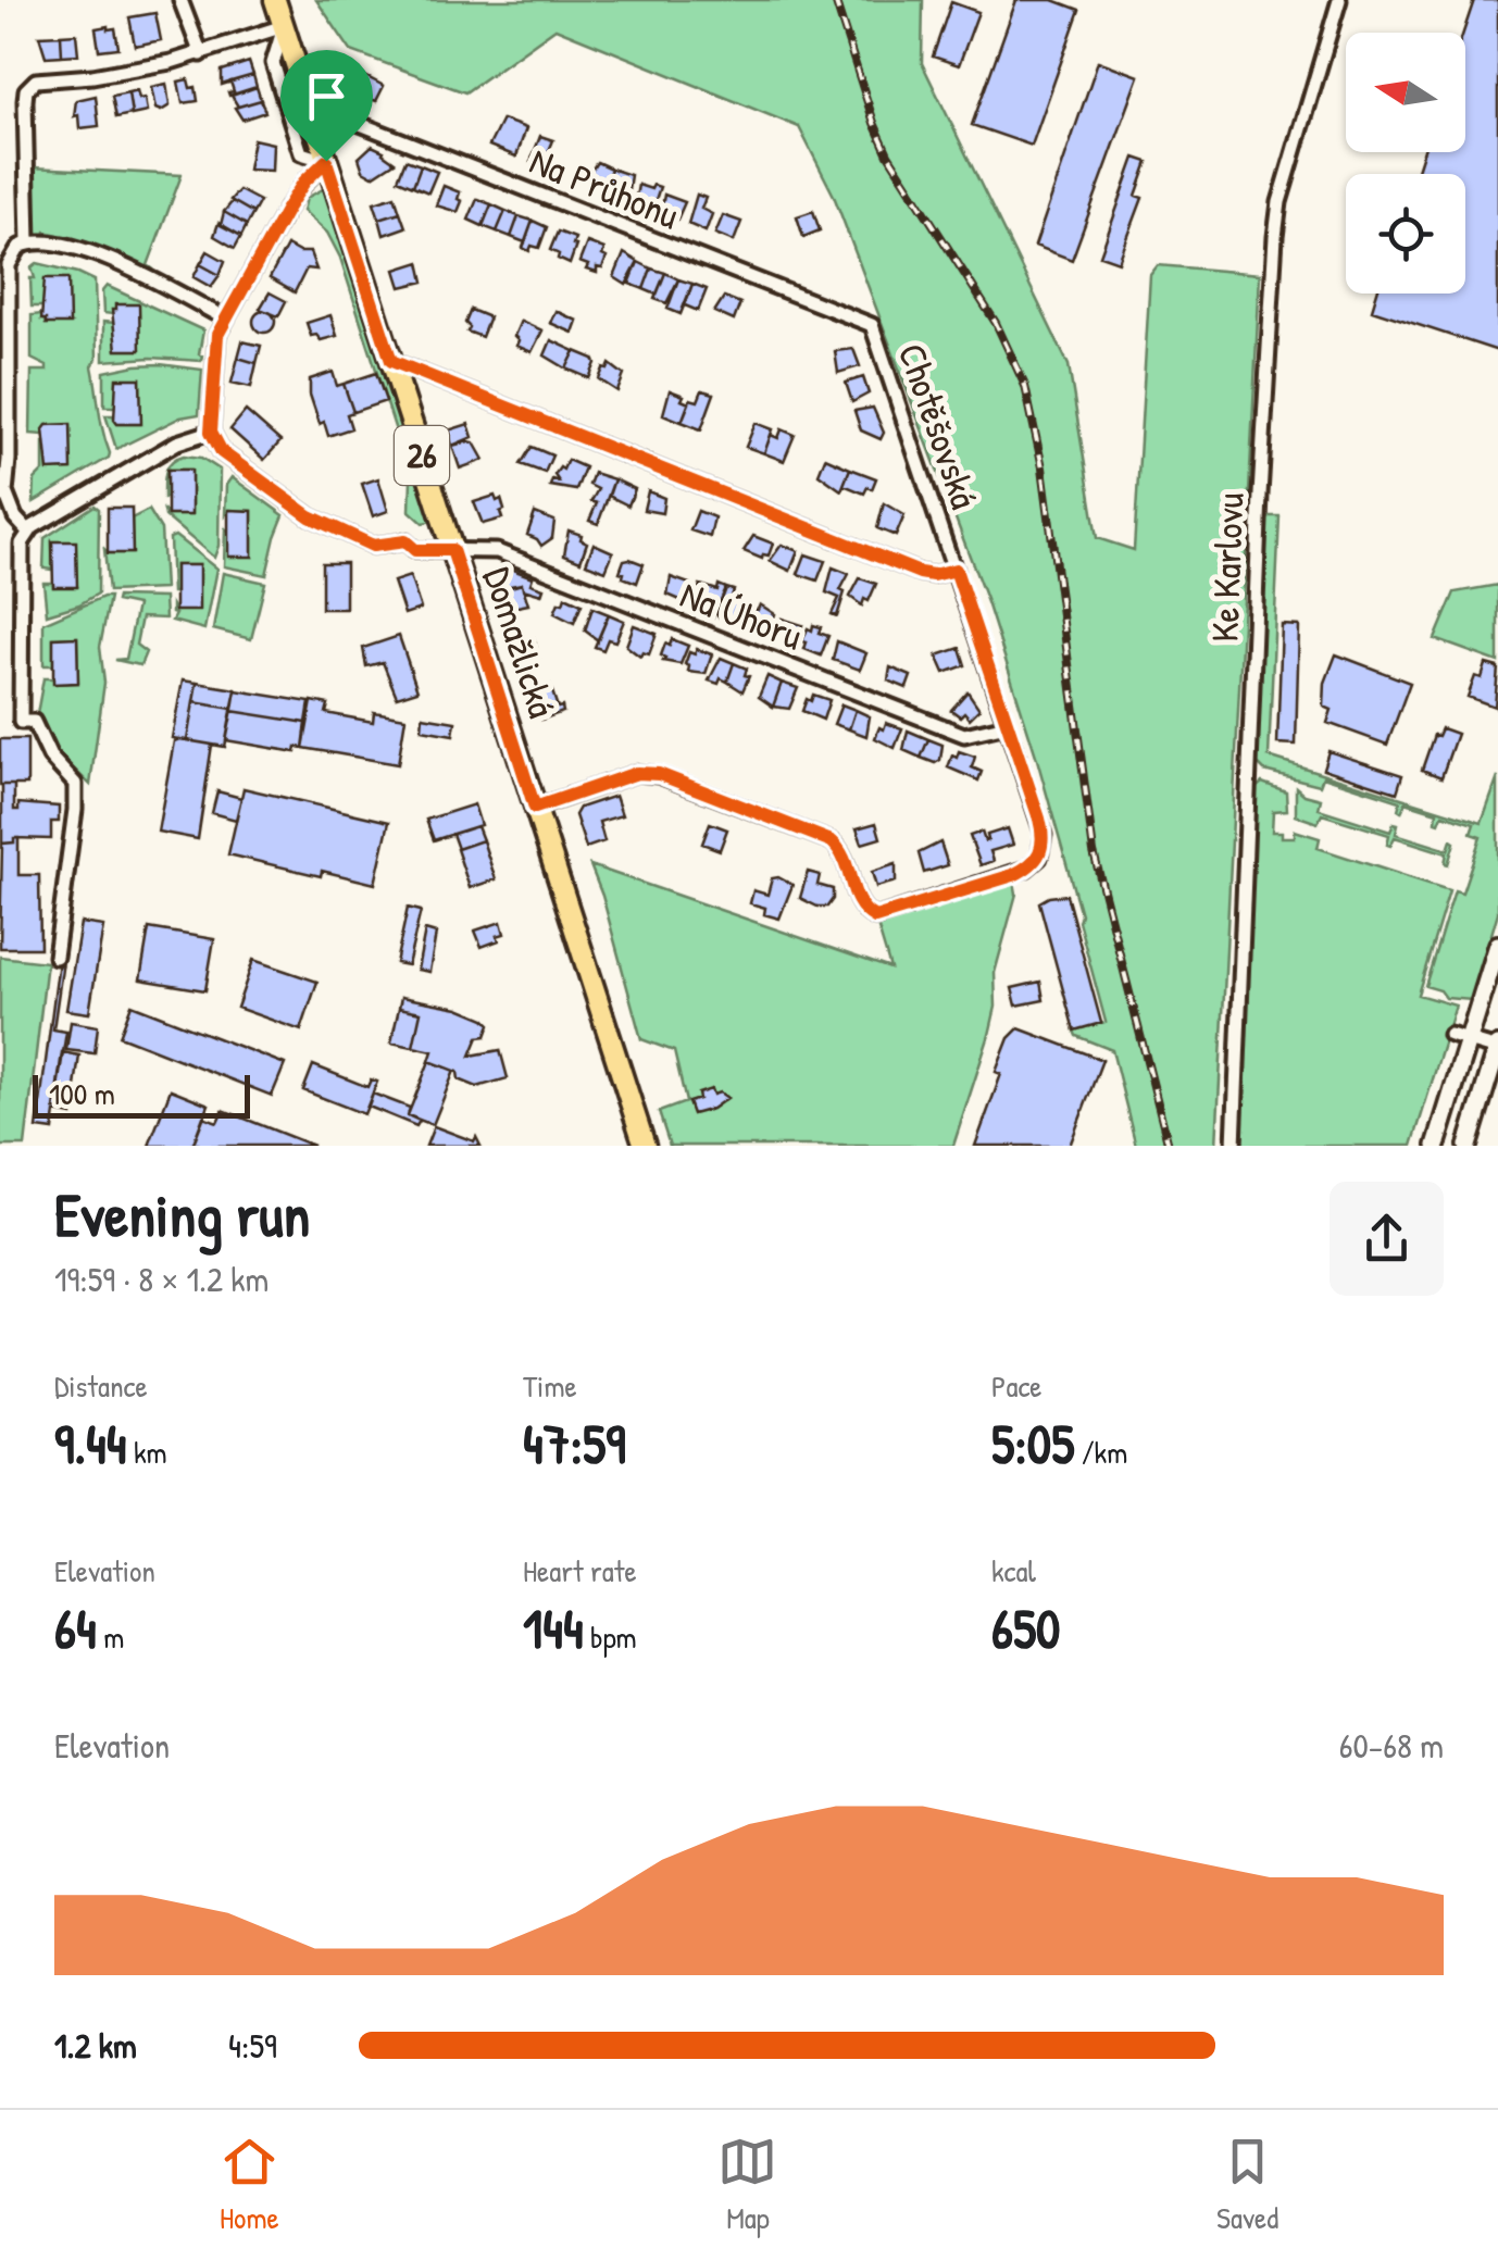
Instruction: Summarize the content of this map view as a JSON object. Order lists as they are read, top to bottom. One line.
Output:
{"streets":{"main road":["26","Domažlická"],"street":["Na Průhonu","Chotěšovská","Ke Karlovu","Na Úhoru"]},"crossings":[["Na Průhonu","Chotěšovská"],["Na Průhonu","Domažlická"],["Chotěšovská","Na Úhoru"],["Chotěšovská","Domažlická"],["Na Úhoru","Domažlická"]],"scale_bar":"100 m","north":"left","page":{"scale":"100 m","heading":["Evening run","19:59 · 8 × 1.2 km"],"stats":[["Distance","9.44 km"],["Time","47:59"],["Pace","5:05 /km"],["Elevation","64 m"],["Heart rate","144 bpm"],["kcal","650"]],"chart":["Elevation","60–68 m"],"list":[{"name":"1.2 km","note":"4:59"}],"tabs":["Home","Map","Saved"]}}
